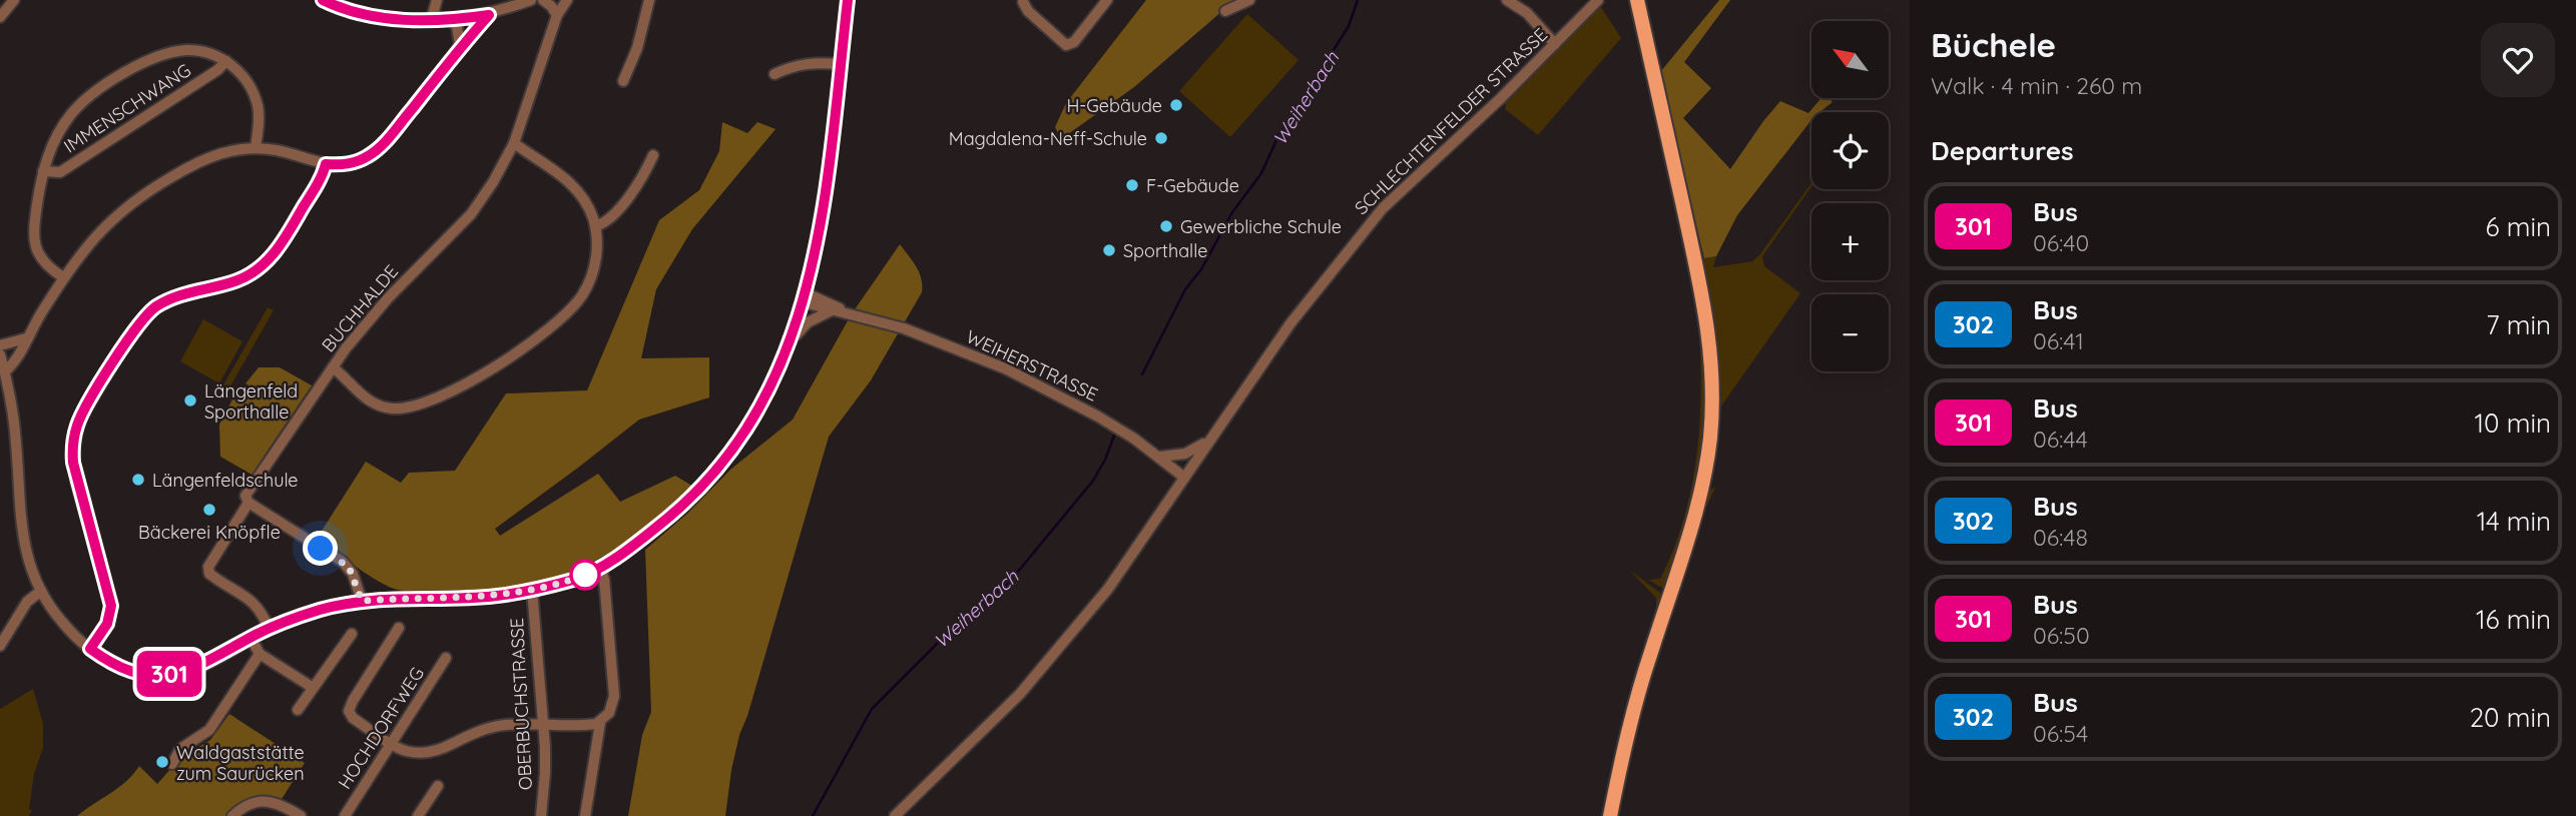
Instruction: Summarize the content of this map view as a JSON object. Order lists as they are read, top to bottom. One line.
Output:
{"streets":{"street":["IMMENSCHWANG","SCHLECHTENFELDER STRASSE","BUCHHALDE","WEIHERSTRASSE","OBERBUCHSTRASSE","HOCHDORFWEG"]},"crossings":[["SCHLECHTENFELDER STRASSE","WEIHERSTRASSE"]],"water":["Weiherbach"],"places":["H-Gebäude","Magdalena-Neff-Schule","F-Gebäude","Gewerbliche Schule","Sporthalle","Längenfeld Sporthalle","Längenfeldschule","Bäckerei Knöpfle","Waldgaststätte zum Saurücken"],"lines":["bus line 301"],"north":"top left","page":{"on_map":"301","heading":[["Büchele","Walk · 4 min · 260 m"],"Departures"],"map_buttons":["+","−"],"list":[{"mark":"301","name":"Bus","note":"06:40","value":"6 min"},{"mark":"302","name":"Bus","note":"06:41","value":"7 min"},{"mark":"301","name":"Bus","note":"06:44","value":"10 min"},{"mark":"302","name":"Bus","note":"06:48","value":"14 min"},{"mark":"301","name":"Bus","note":"06:50","value":"16 min"},{"mark":"302","name":"Bus","note":"06:54","value":"20 min"}]}}
